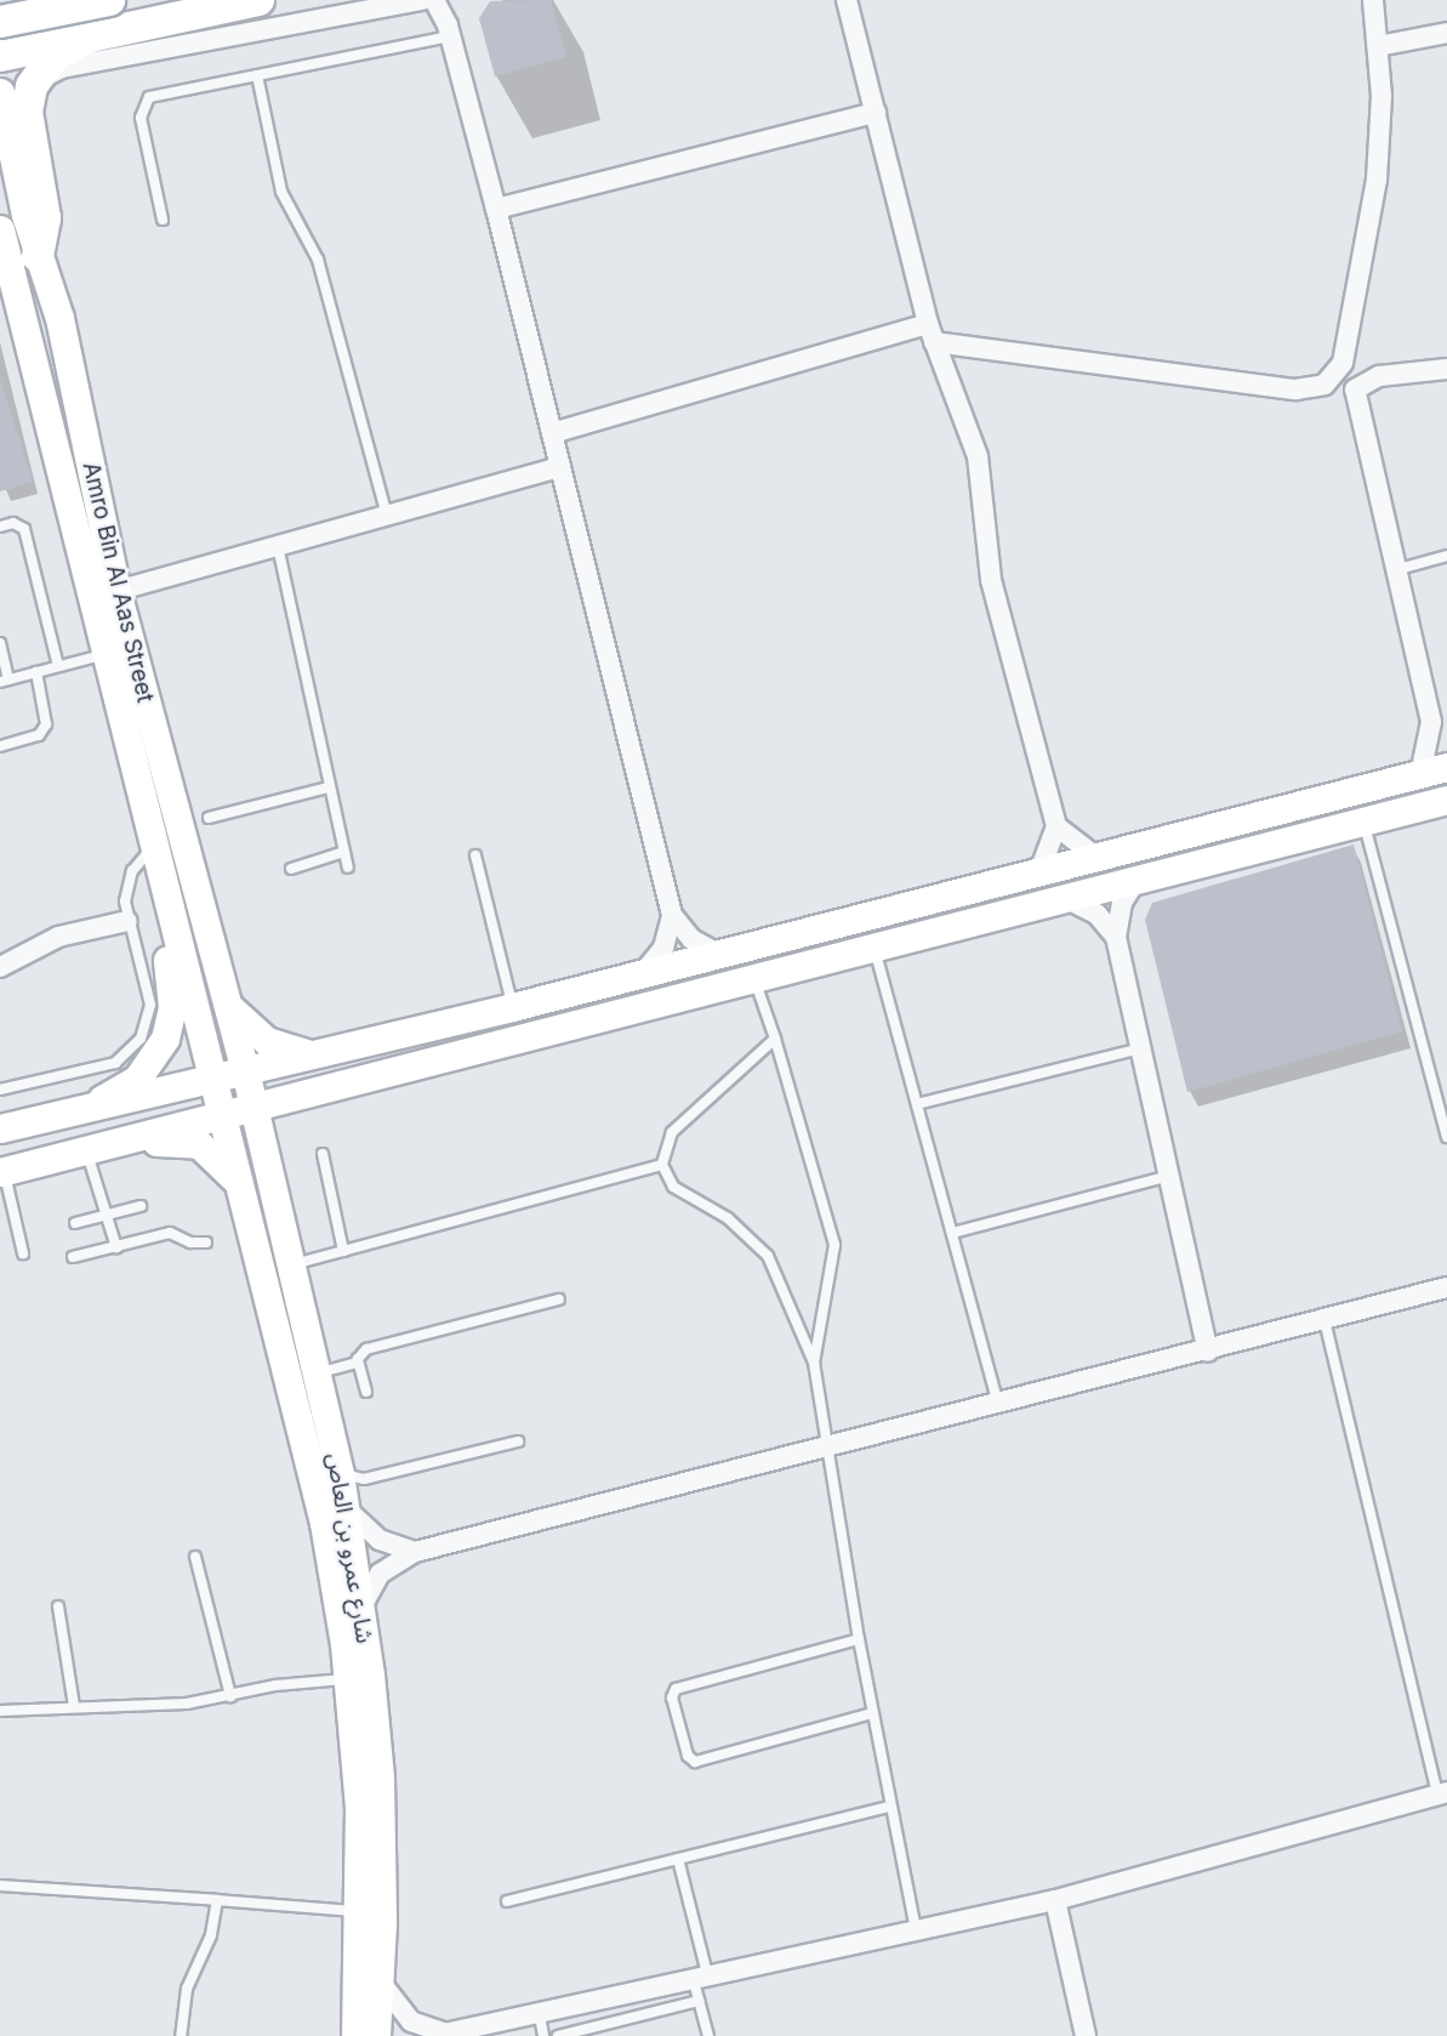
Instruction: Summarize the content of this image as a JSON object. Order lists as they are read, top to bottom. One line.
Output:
{"streets":{"main road":["Amro Bin Al Aas Street","شارع عمرو بن العاص"]},"crossings":[["Amro Bin Al Aas Street","شارع عمرو بن العاص"]]}
